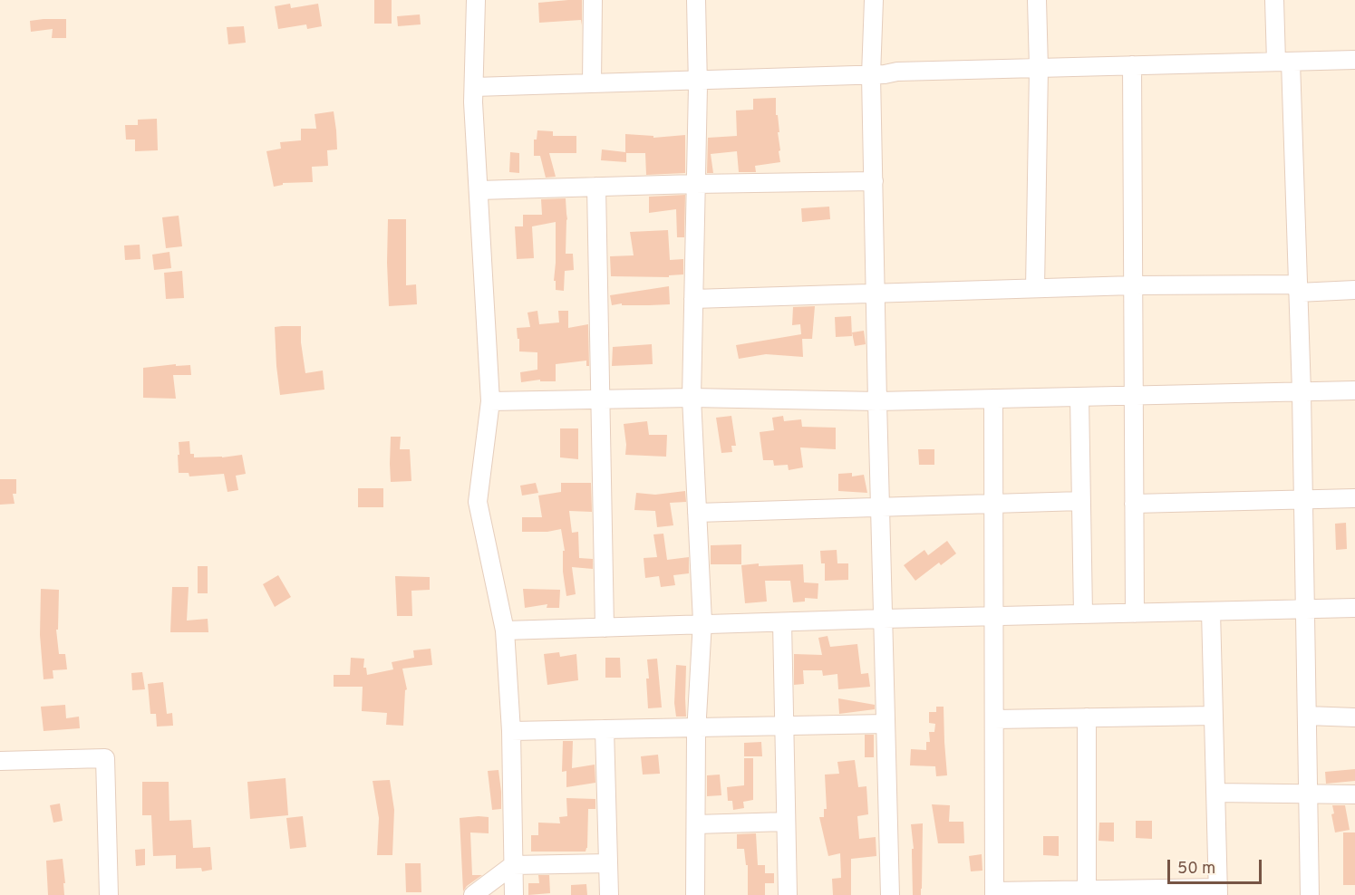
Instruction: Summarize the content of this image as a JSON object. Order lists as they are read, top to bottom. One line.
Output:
{"scale_bar":"50 m"}
